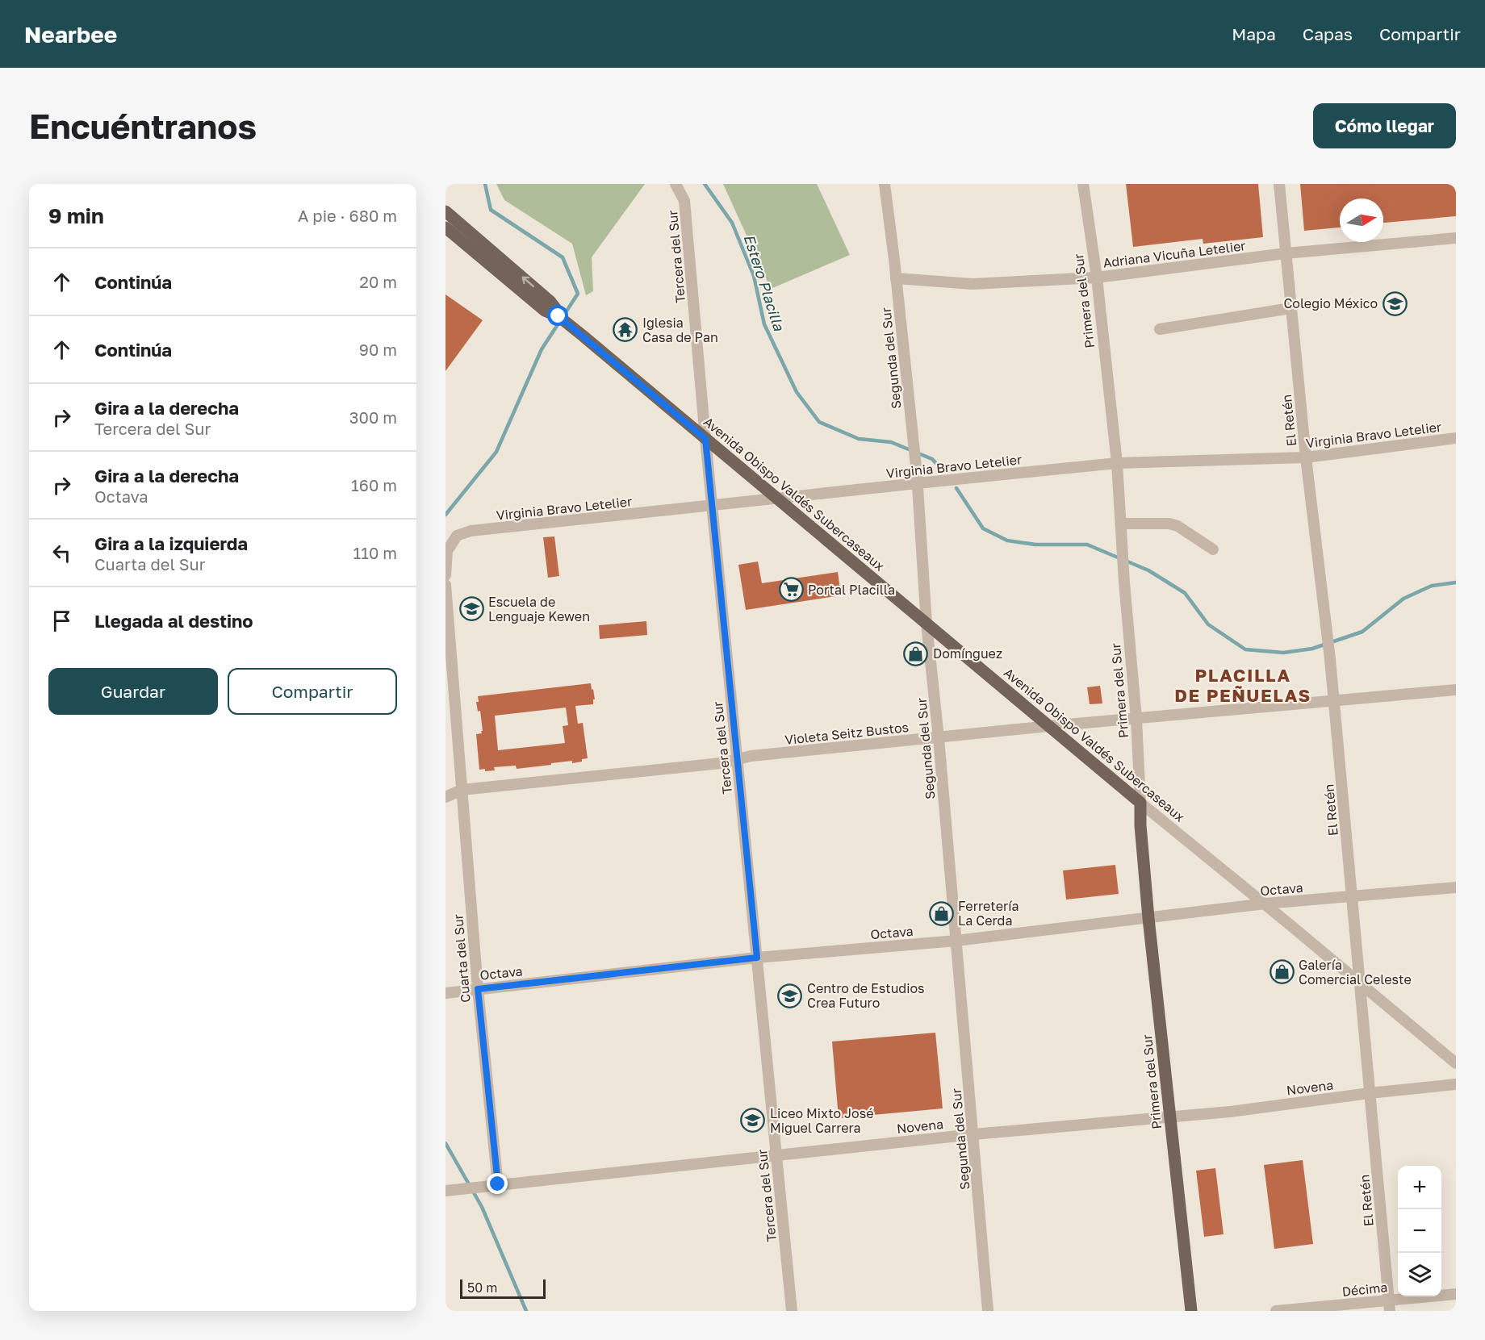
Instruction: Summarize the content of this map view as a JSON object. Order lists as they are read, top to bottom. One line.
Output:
{"streets":{"main road":["Primera del Sur","Avenida Obispo Valdés Subercaseaux"],"street":["Adriana Vicuña Letelier","Tercera del Sur","Segunda del Sur","El Retén","Virginia Bravo Letelier","Violeta Seitz Bustos","Octava","Cuarta del Sur","Novena","Décima"]},"crossings":[["Adriana Vicuña Letelier","Primera del Sur"],["Adriana Vicuña Letelier","Segunda del Sur"],["Adriana Vicuña Letelier","El Retén"],["Tercera del Sur","Virginia Bravo Letelier"],["Tercera del Sur","Avenida Obispo Valdés Subercaseaux"],["Tercera del Sur","Violeta Seitz Bustos"],["Tercera del Sur","Octava"],["Tercera del Sur","Novena"],["Primera del Sur","Virginia Bravo Letelier"],["Primera del Sur","Avenida Obispo Valdés Subercaseaux"],["Primera del Sur","Violeta Seitz Bustos"],["Primera del Sur","Octava"],["Primera del Sur","Novena"],["Segunda del Sur","Virginia Bravo Letelier"],["Segunda del Sur","Avenida Obispo Valdés Subercaseaux"],["Segunda del Sur","Violeta Seitz Bustos"],["Segunda del Sur","Octava"],["Segunda del Sur","Novena"],["El Retén","Virginia Bravo Letelier"],["El Retén","Avenida Obispo Valdés Subercaseaux"],["El Retén","Violeta Seitz Bustos"],["El Retén","Octava"],["El Retén","Novena"],["El Retén","Décima"],["Virginia Bravo Letelier","Avenida Obispo Valdés Subercaseaux"],["Avenida Obispo Valdés Subercaseaux","Violeta Seitz Bustos"],["Avenida Obispo Valdés Subercaseaux","Octava"],["Violeta Seitz Bustos","Cuarta del Sur"],["Octava","Cuarta del Sur"],["Cuarta del Sur","Novena"]],"districts":["PLACILLA DE PEÑUELAS"],"water":["Estero Placilla"],"places":{"school or university":["Colegio México","Escuela de Lenguaje Kewen","Centro de Estudios Crea Futuro","Liceo Mixto José Miguel Carrera"],"temple":["Iglesia Casa de Pan"],"supermarket":["Portal Placilla"],"shop":["Domínguez","Ferretería La Cerda","Galería Comercial Celeste"]},"scale_bar":"50 m","north":"right","page":{"header":"Nearbee","nav":["Mapa","Capas","Compartir"],"buttons":["Cómo llegar",["Guardar","Compartir"]],"title":"Encuéntranos","heading":["9 min","A pie · 680 m"],"list":[["Continúa","20 m"],["Continúa","90 m"],["Gira a la derecha","Tercera del Sur","300 m"],["Gira a la derecha","Octava","160 m"],["Gira a la izquierda","Cuarta del Sur","110 m"],"Llegada al destino"],"map_buttons":["+","−"],"scale":"50 m"}}
